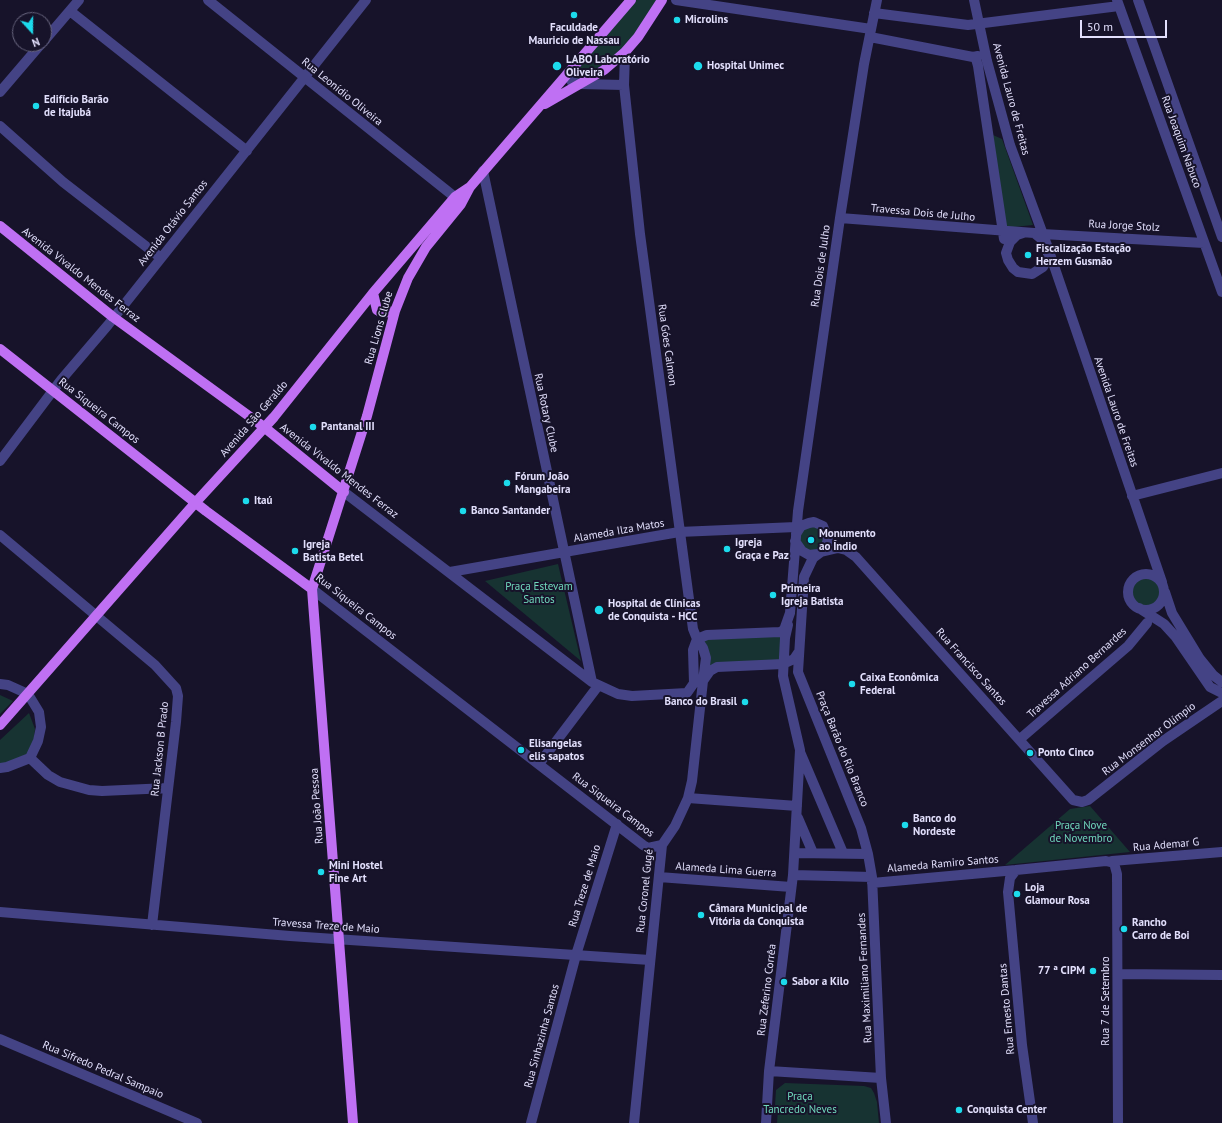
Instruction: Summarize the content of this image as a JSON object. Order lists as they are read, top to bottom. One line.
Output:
{"streets":{"main road":["Avenida Vivaldo Mendes Ferraz","Rua Lions Clube","Rua Siqueira Campos","Avenida São Geraldo","Rua João Pessoa"],"street":["Rua Leonídio Oliveira","Avenida Lauro de Freitas","Rua Joaquim Nabuco","Travessa Dois de Julho","Avenida Otávio Santos","Rua Jorge Stolz","Rua Dois de Julho","Rua Góes Calmon","Rua Rotary Clube","Alameda Ilza Matos","Rua Francisco Santos","Travessa Adriano Bernardes","Rua Monsenhor Olímpio","Rua Jackson B Prado","Praça Barão do Rio Branco","Rua Ademar G","Alameda Ramiro Santos","Alameda Lima Guerra","Rua Treze de Maio","Rua Coronel Gugé","Travessa Treze de Maio","Rua Maximiliano Fernandes","Rua Zeferino Corrêa","Rua 7 de Setembro","Rua Ernesto Dantas","Rua Sinhazinha Santos","Rua Sifredo Pedral Sampaio"]},"crossings":[["Rua Leonídio Oliveira","Avenida Otávio Santos"],["Rua Leonídio Oliveira","Rua Lions Clube"],["Rua Leonídio Oliveira","Avenida São Geraldo"],["Avenida Lauro de Freitas","Travessa Dois de Julho"],["Avenida Lauro de Freitas","Rua Jorge Stolz"],["Rua Joaquim Nabuco","Rua Jorge Stolz"],["Travessa Dois de Julho","Rua Jorge Stolz"],["Travessa Dois de Julho","Rua Dois de Julho"],["Avenida Otávio Santos","Avenida Vivaldo Mendes Ferraz"],["Avenida Otávio Santos","Rua Siqueira Campos"],["Rua Dois de Julho","Alameda Ilza Matos"],["Rua Dois de Julho","Rua Francisco Santos"],["Rua Dois de Julho","Praça Barão do Rio Branco"],["Avenida Vivaldo Mendes Ferraz","Rua Lions Clube"],["Avenida Vivaldo Mendes Ferraz","Rua Rotary Clube"],["Avenida Vivaldo Mendes Ferraz","Avenida São Geraldo"],["Avenida Vivaldo Mendes Ferraz","Rua João Pessoa"],["Rua Lions Clube","Avenida São Geraldo"],["Rua Lions Clube","Rua João Pessoa"],["Rua Góes Calmon","Avenida São Geraldo"],["Rua Góes Calmon","Alameda Ilza Matos"],["Rua Góes Calmon","Rua Coronel Gugé"],["Rua Siqueira Campos","Avenida São Geraldo"],["Rua Siqueira Campos","Rua João Pessoa"],["Rua Siqueira Campos","Rua Treze de Maio"],["Rua Siqueira Campos","Rua Coronel Gugé"],["Rua Rotary Clube","Avenida São Geraldo"],["Rua Rotary Clube","Alameda Ilza Matos"],["Avenida São Geraldo","Rua Jackson B Prado"],["Alameda Ilza Matos","Rua Francisco Santos"],["Alameda Ilza Matos","Praça Barão do Rio Branco"],["Rua Francisco Santos","Travessa Adriano Bernardes"],["Rua Francisco Santos","Rua Monsenhor Olímpio"],["Rua Francisco Santos","Praça Barão do Rio Branco"],["Rua Jackson B Prado","Travessa Treze de Maio"],["Praça Barão do Rio Branco","Alameda Ramiro Santos"],["Praça Barão do Rio Branco","Rua Maximiliano Fernandes"],["Rua João Pessoa","Travessa Treze de Maio"],["Rua Ademar G","Alameda Ramiro Santos"],["Rua Ademar G","Rua 7 de Setembro"],["Rua Ademar G","Rua Ernesto Dantas"],["Alameda Ramiro Santos","Rua Maximiliano Fernandes"],["Alameda Ramiro Santos","Rua Ernesto Dantas"],["Alameda Lima Guerra","Rua Coronel Gugé"],["Alameda Lima Guerra","Rua Zeferino Corrêa"],["Rua Treze de Maio","Travessa Treze de Maio"],["Rua Treze de Maio","Rua Sinhazinha Santos"],["Rua Coronel Gugé","Travessa Treze de Maio"],["Travessa Treze de Maio","Rua Sinhazinha Santos"]],"parks":["Praça Estevam Santos","Praça Nove de Novembro","Praça Tancredo Neves"],"places":["Faculdade Mauricio de Nassau","Microlins","LABO Laboratório Oliveira","Hospital Unimec","Edifício Barão de Itajubá","Fiscalização Estação Herzem Gusmão","Pantanal III","Fórum João Mangabeira","Itaú","Banco Santander","Monumento ao Índio","Igreja Graça e Paz","Igreja Batista Betel","Primeira Igreja Batista","Hospital de Clínicas de Conquista - HCC","Caixa Econômica Federal","Banco do Brasil","Elisangelas elis sapatos","Ponto Cinco","Banco do Nordeste","Mini Hostel Fine Art","Loja Glamour Rosa","Câmara Municipal de Vitória da Conquista","Rancho Carro de Boi","77 ª CIPM","Sabor a Kilo","Conquista Center"],"scale_bar":"50 m","north":"bottom"}
